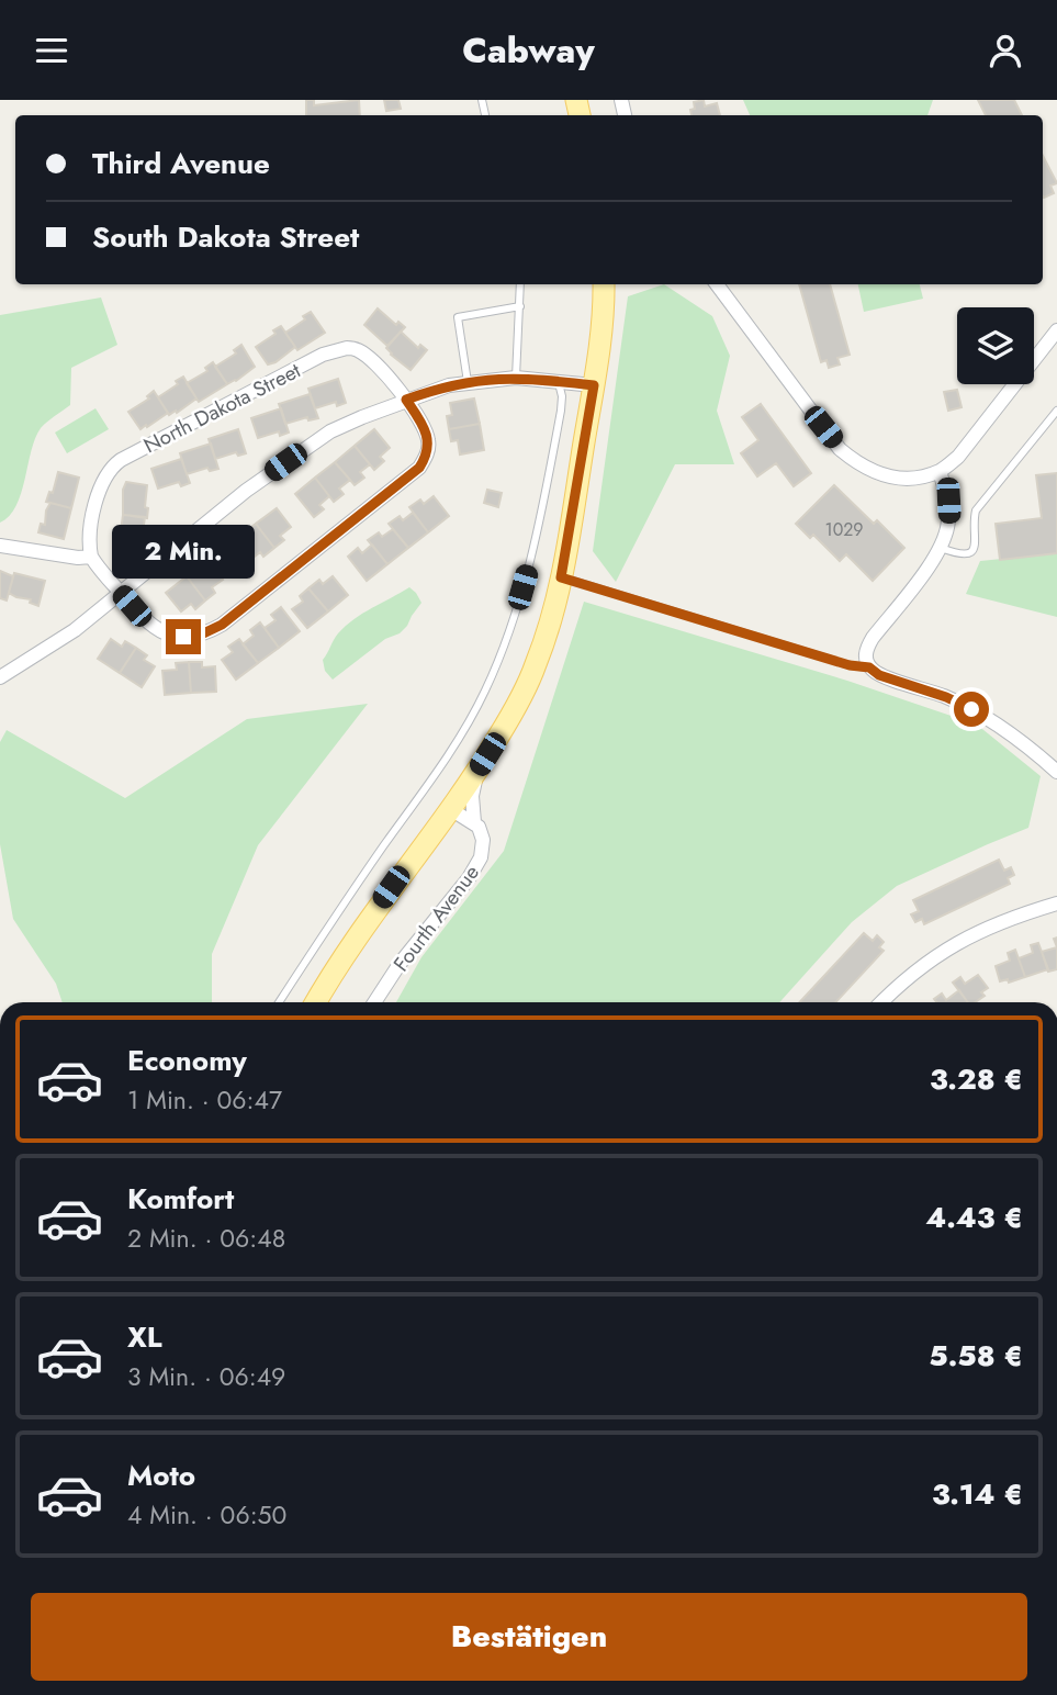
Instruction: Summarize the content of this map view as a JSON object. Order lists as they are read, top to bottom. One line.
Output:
{"streets":{"street":["North Dakota Street","Fourth Avenue"]},"house_numbers":["1029"],"page":{"header":"Cabway","banner":["Third Avenue","South Dakota Street"],"bubble":"2 Min.","list":[{"name":"Economy","note":"1 Min. · 06:47","value":"3.28 €"},{"name":"Komfort","note":"2 Min. · 06:48","value":"4.43 €"},{"name":"XL","note":"3 Min. · 06:49","value":"5.58 €"},{"name":"Moto","note":"4 Min. · 06:50","value":"3.14 €"}],"buttons":"Bestätigen"}}
